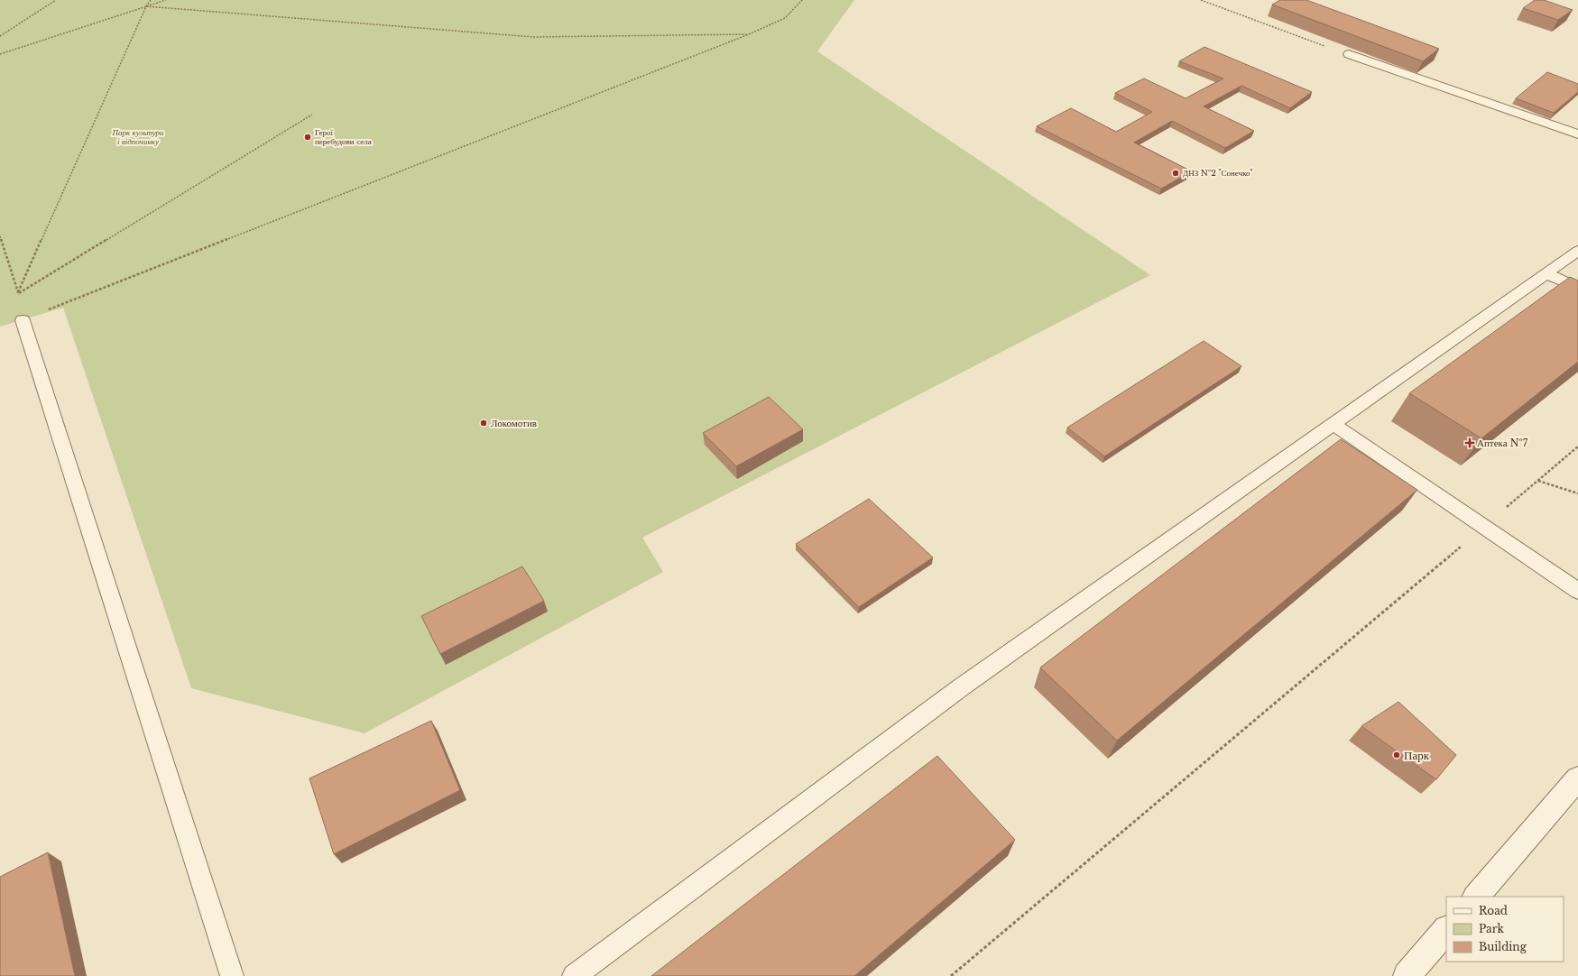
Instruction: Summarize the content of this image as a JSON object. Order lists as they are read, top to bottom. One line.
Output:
{"parks":["Парк культури і відпочинку"],"places":{"other":["Герої перебудови села","ДНЗ №2 \"Сонечко\"","Локомотив","Парк"],"health":["Аптека №7"]},"legend":["Road","Park","Building"]}
